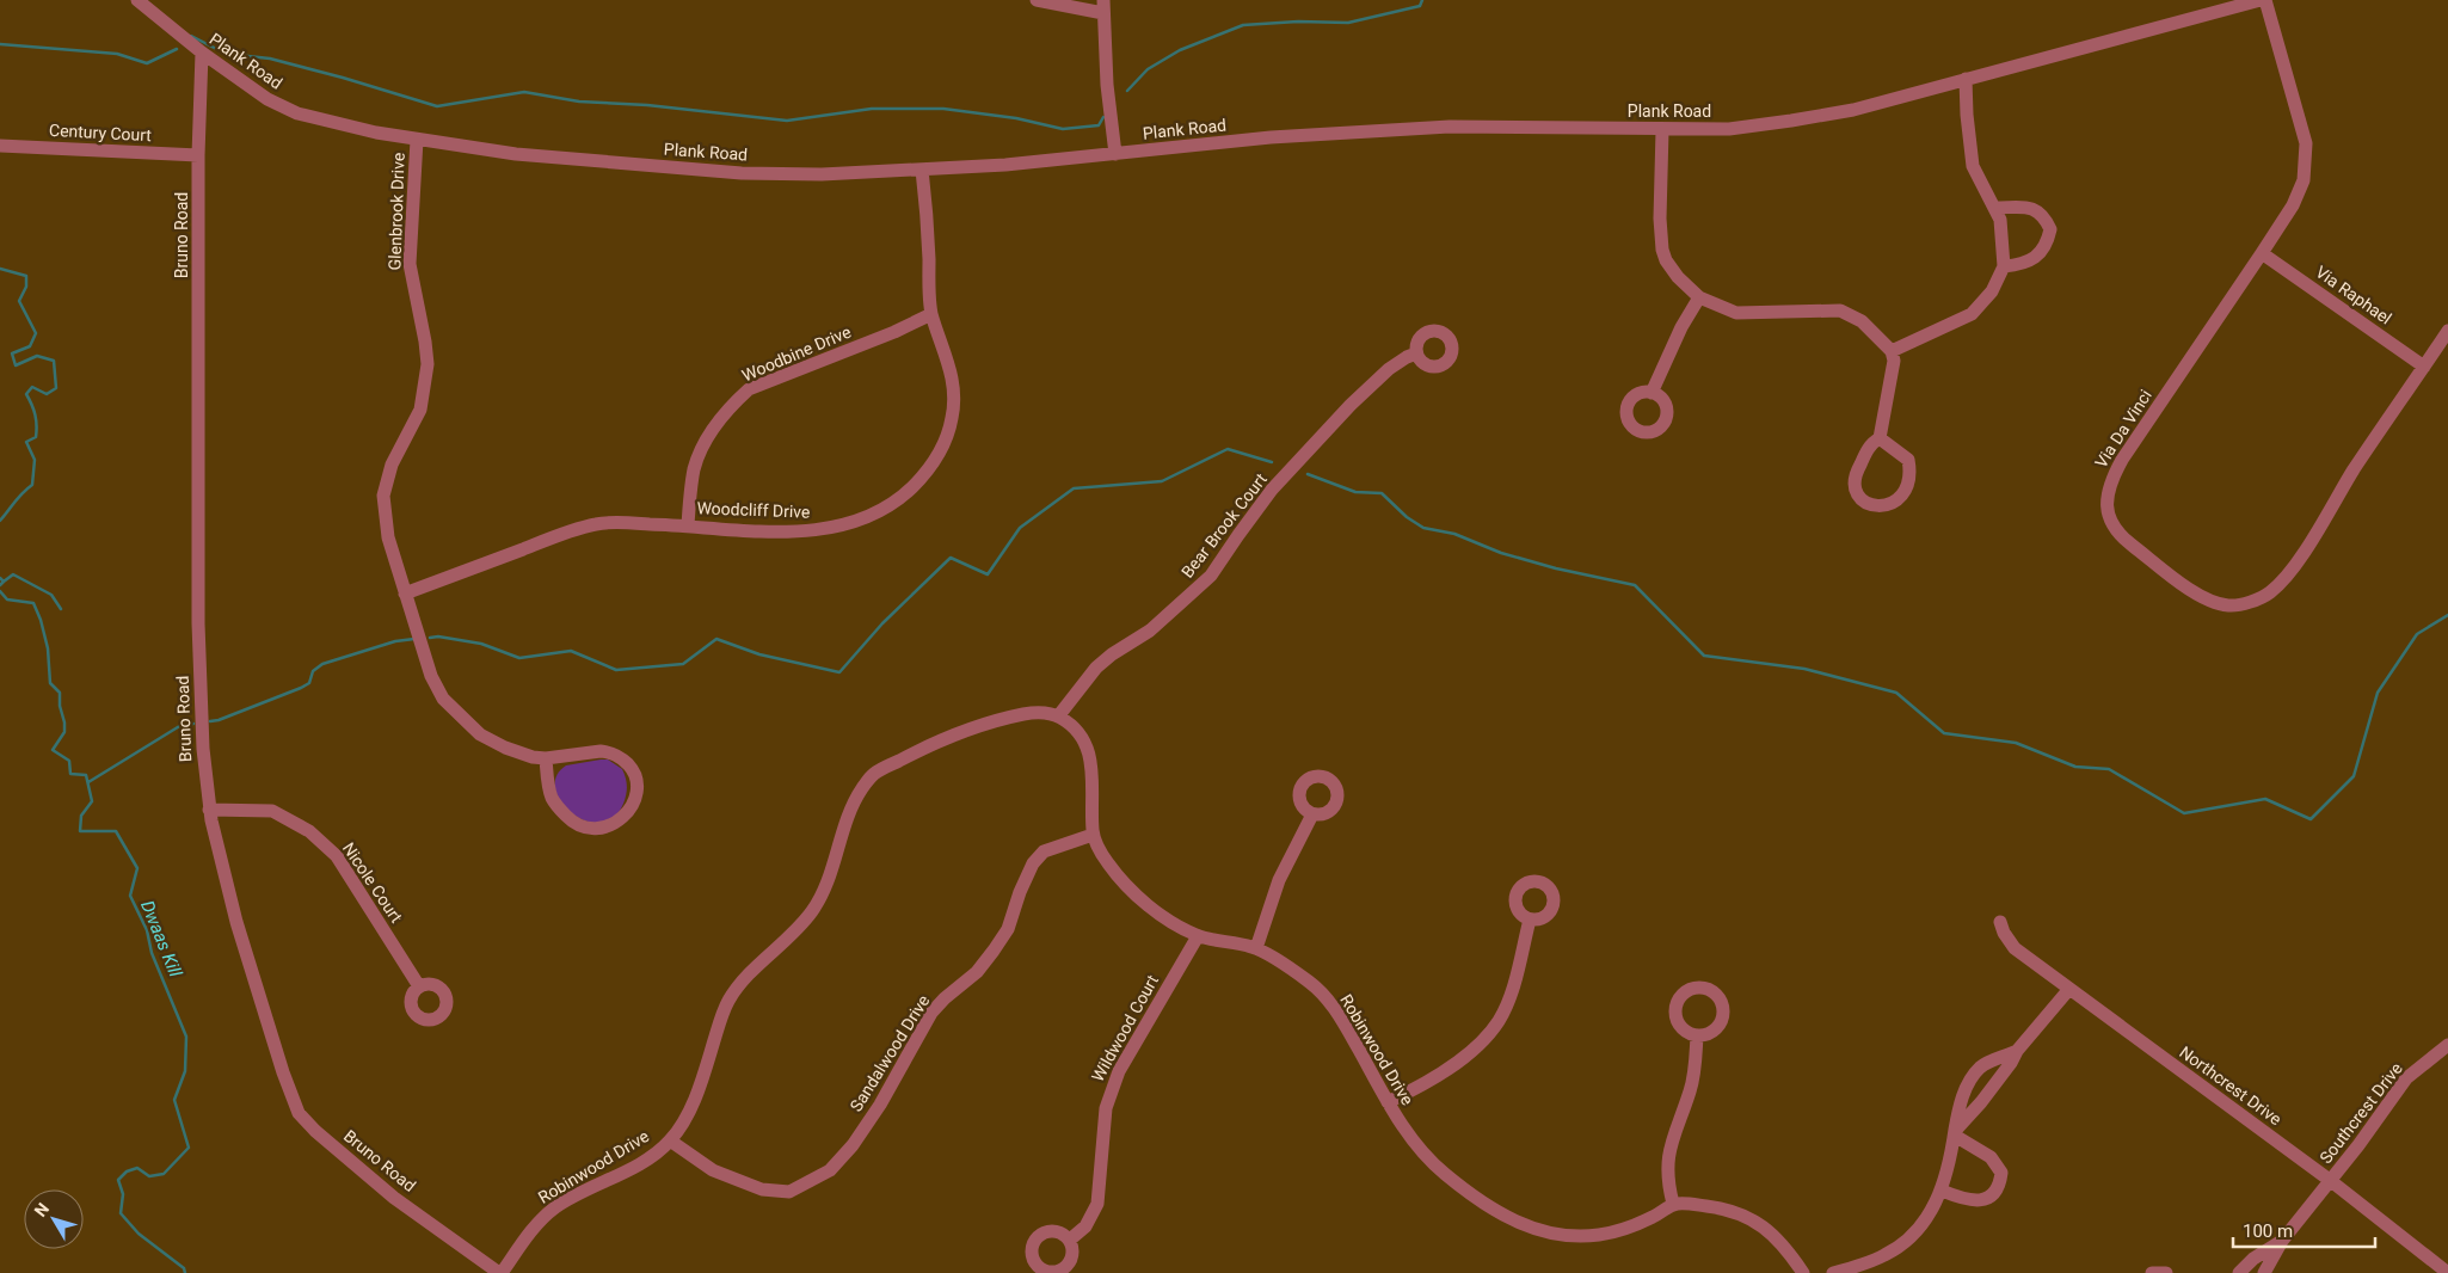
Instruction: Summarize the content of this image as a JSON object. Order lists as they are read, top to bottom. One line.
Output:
{"streets":{"street":["Plank Road","Century Court","Glenbrook Drive","Bruno Road","Via Raphael","Woodbine Drive","Via Da Vinci","Woodcliff Drive","Bear Brook Court","Nicole Court","Wildwood Court","Robinwood Drive","Sandalwood Drive","Northcrest Drive","Southcrest Drive"]},"crossings":[["Plank Road","Glenbrook Drive"],["Plank Road","Bruno Road"],["Plank Road","Via Da Vinci"],["Plank Road","Woodcliff Drive"],["Century Court","Bruno Road"],["Glenbrook Drive","Woodcliff Drive"],["Bruno Road","Nicole Court"],["Bruno Road","Robinwood Drive"],["Via Raphael","Via Da Vinci"],["Woodbine Drive","Woodcliff Drive"],["Bear Brook Court","Robinwood Drive"],["Wildwood Court","Robinwood Drive"],["Robinwood Drive","Sandalwood Drive"],["Northcrest Drive","Southcrest Drive"]],"water":["Dwaas Kill"],"scale_bar":"100 m","north":"top left"}
